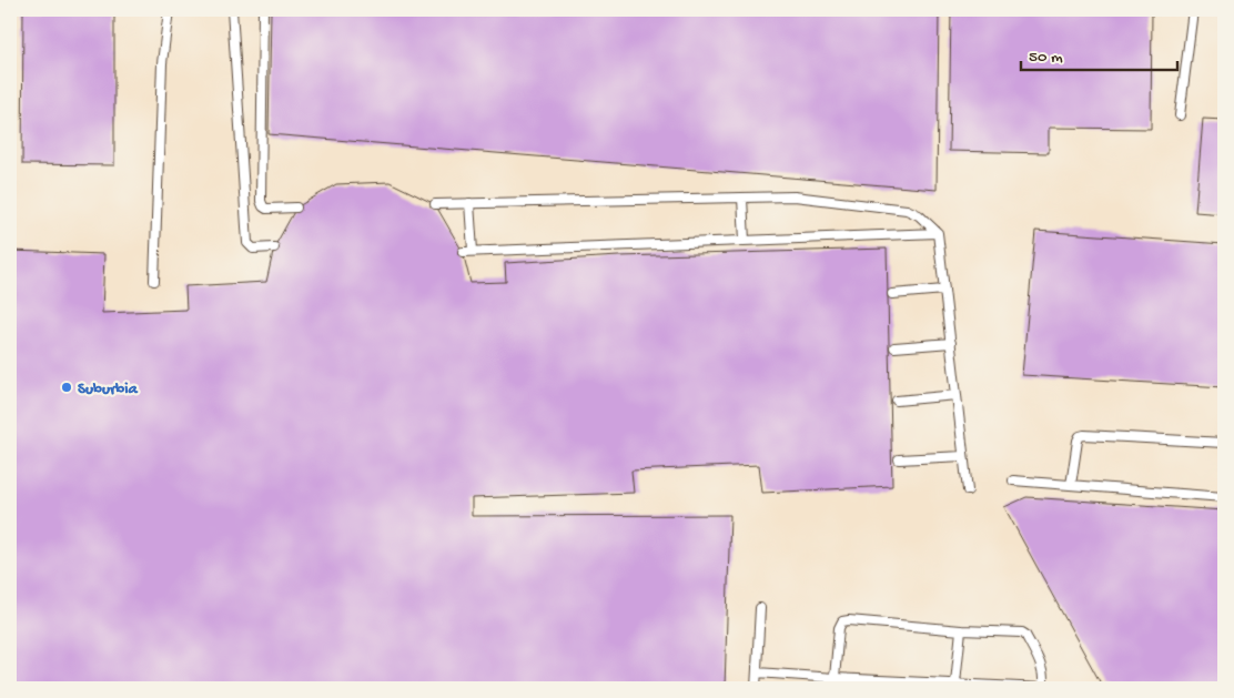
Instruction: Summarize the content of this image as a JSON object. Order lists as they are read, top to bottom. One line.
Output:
{"places":["Suburbia"],"scale_bar":"50 m"}
